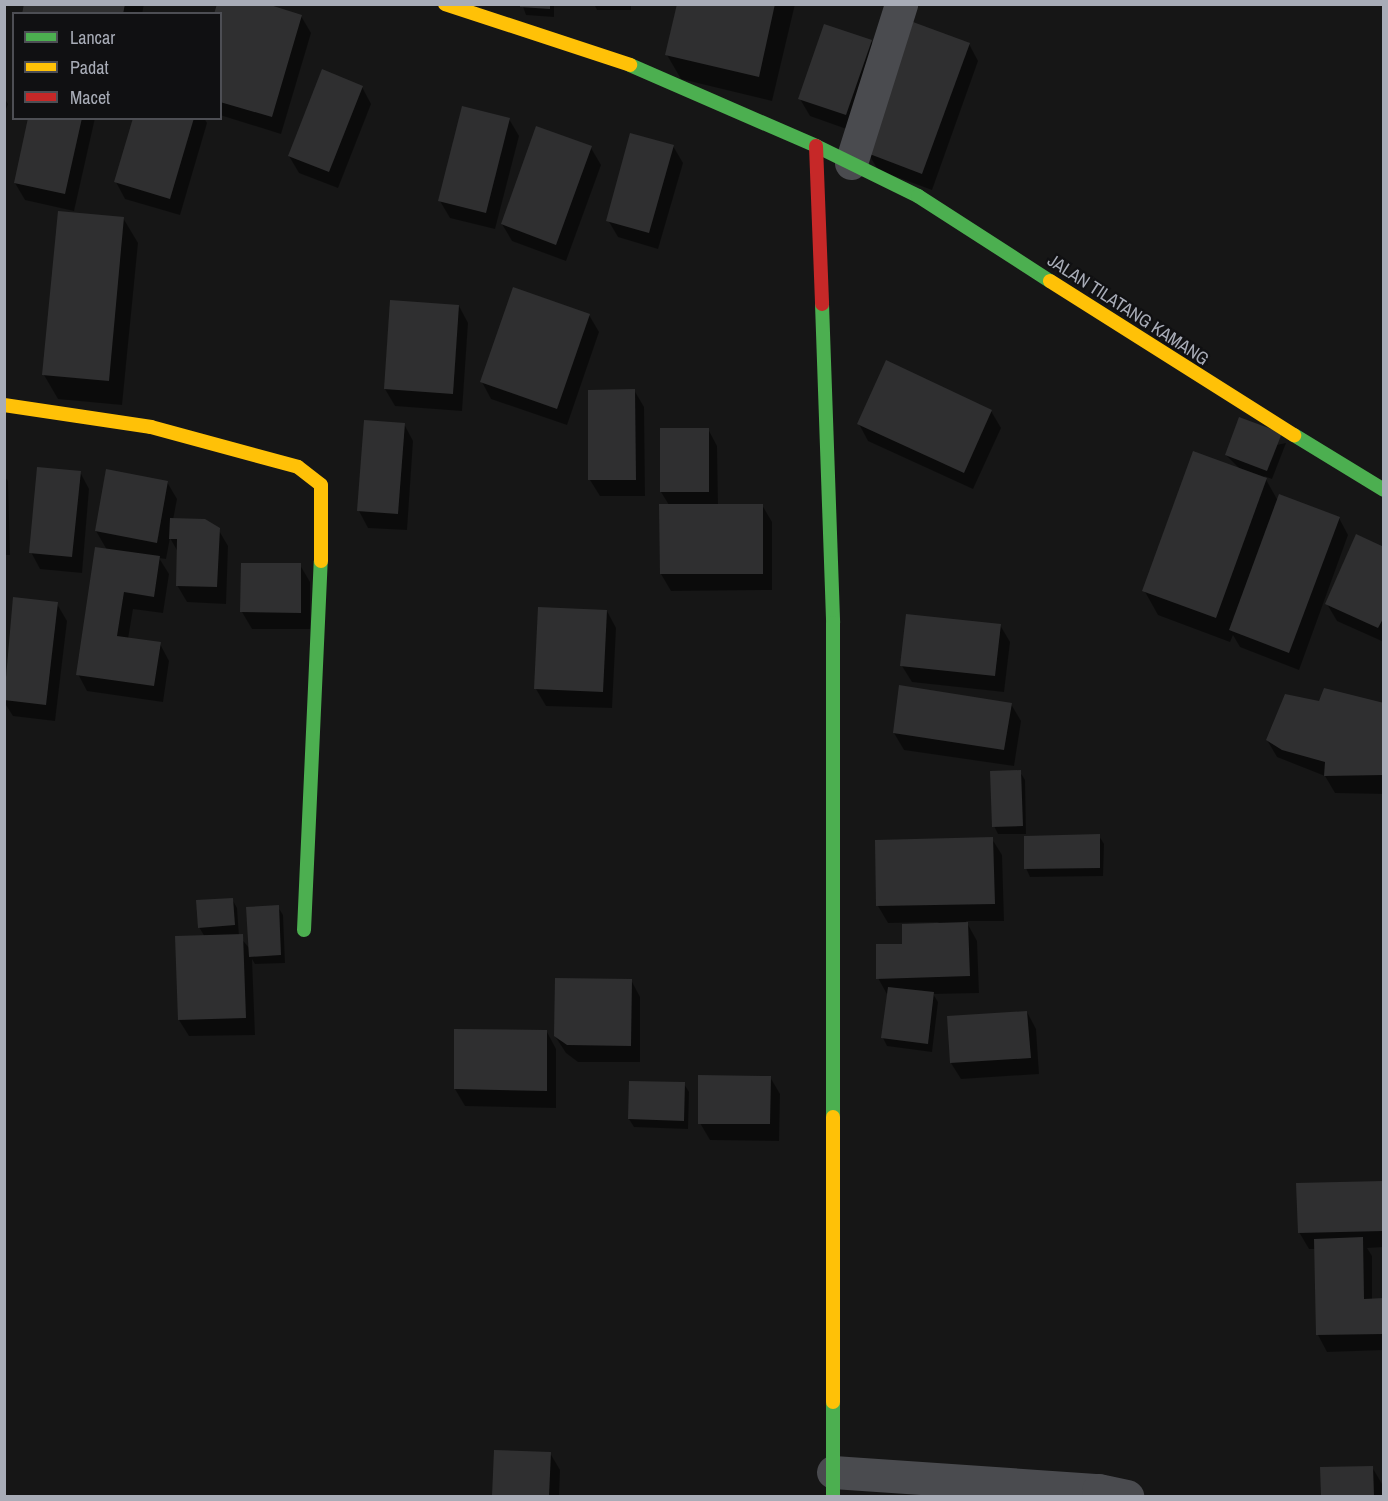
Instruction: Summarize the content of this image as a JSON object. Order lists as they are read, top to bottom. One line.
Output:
{"streets":{"street":["JALAN TILATANG KAMANG"]},"legend":["Lancar","Padat","Macet"]}
